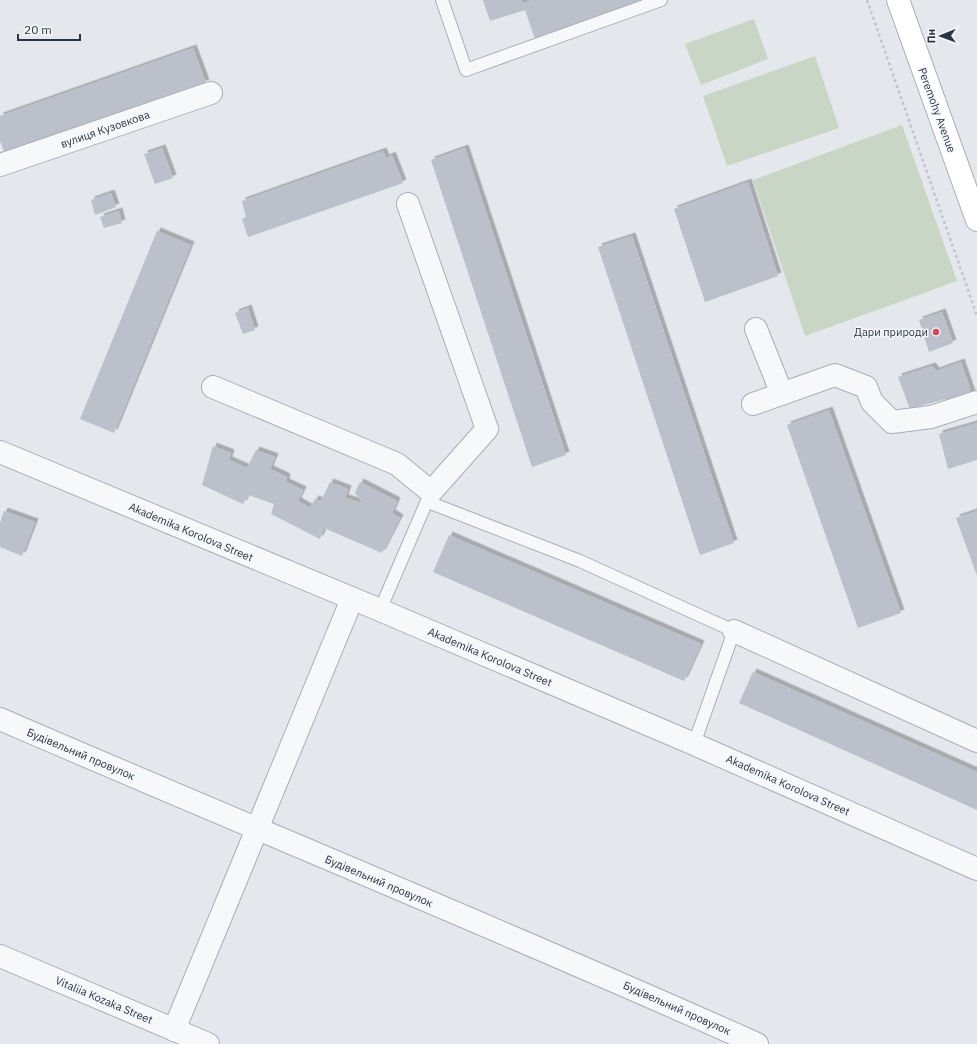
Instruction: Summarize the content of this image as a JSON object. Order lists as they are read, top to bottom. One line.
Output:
{"streets":{"main road":["Peremohy Avenue"],"street":["вулиця Кузовкова","Akademika Korolova Street","Будівельний провулок","Vitaliia Kozaka Street"]},"places":["Дари природи"],"scale_bar":"20 m","north":"left"}
